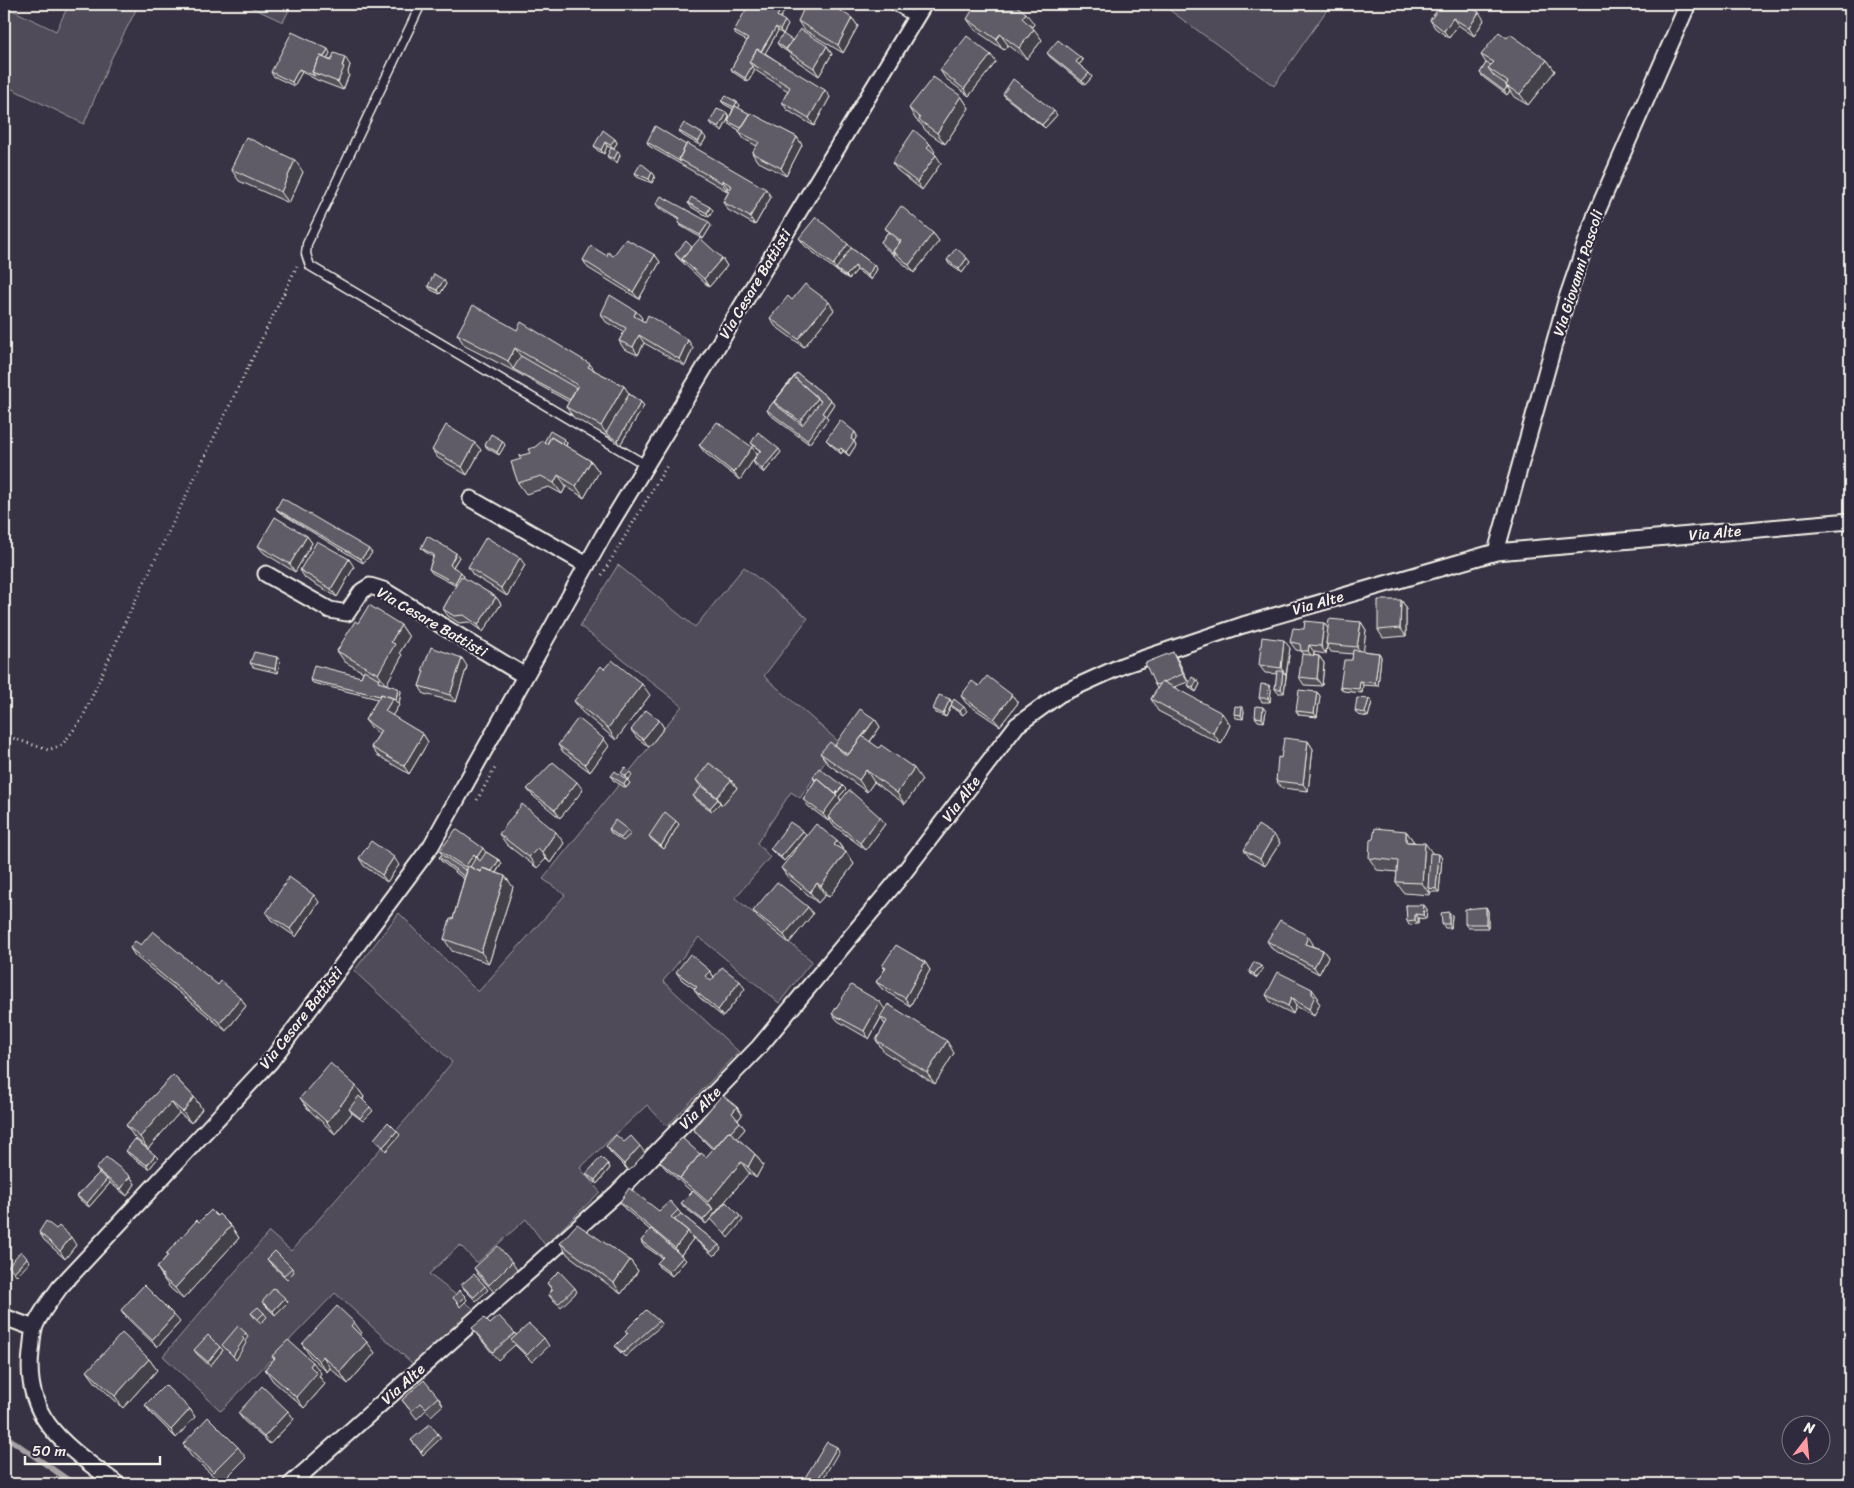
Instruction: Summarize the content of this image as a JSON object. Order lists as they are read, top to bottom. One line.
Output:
{"streets":{"street":["Via Giovanni Pascoli","Via Cesare Battisti","Via Alte"]},"crossings":[["Via Giovanni Pascoli","Via Alte"]],"scale_bar":"50 m","north":"top"}
